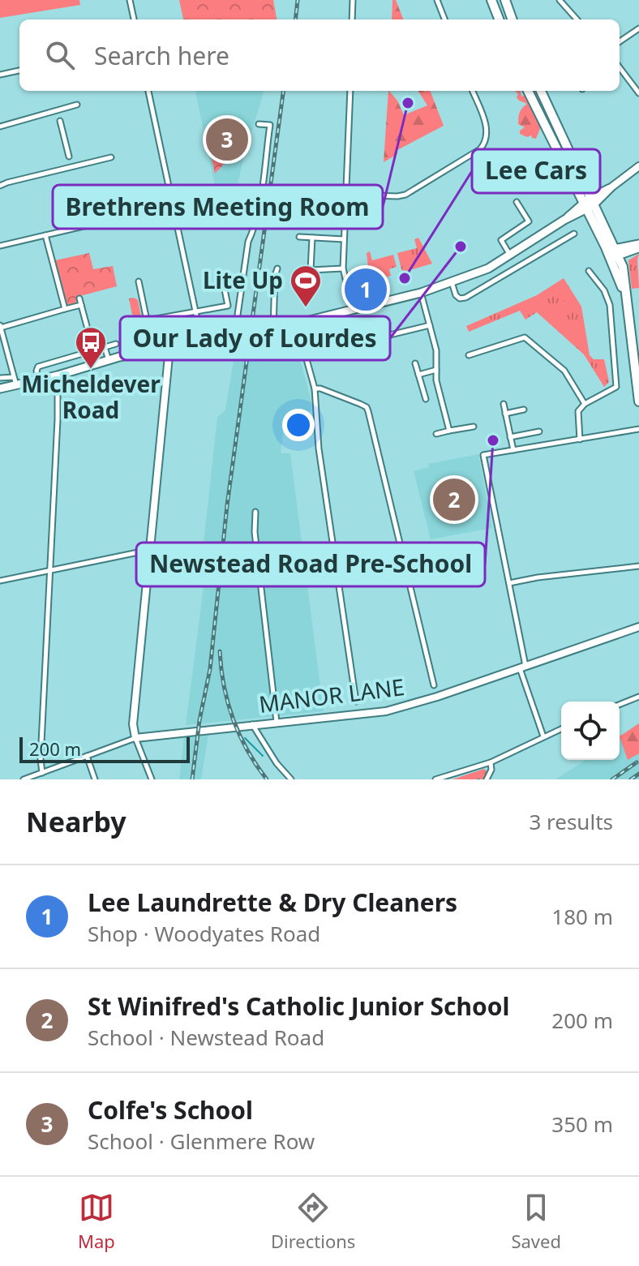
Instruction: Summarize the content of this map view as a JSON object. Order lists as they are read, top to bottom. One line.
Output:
{"streets":{"street":["MANOR LANE"]},"places":{"other":["Brethrens Meeting Room","Our Lady of Lourdes","Lee Cars","Newstead Road Pre-School"],"sports":["Lite Up"],"bus stop":["Micheldever Road"]},"scale_bar":"200 m","page":{"search":"Search here","pins":["3","1","2"],"scale":"200 m","heading":["Nearby","3 results"],"list":[{"mark":"1","name":"Lee Laundrette & Dry Cleaners","note":"Shop · Woodyates Road","value":"180 m"},{"mark":"2","name":"St Winifred's Catholic Junior School","note":"School · Newstead Road","value":"200 m"},{"mark":"3","name":"Colfe's School","note":"School · Glenmere Row","value":"350 m"}],"nav":["Map","Directions","Saved"]}}
